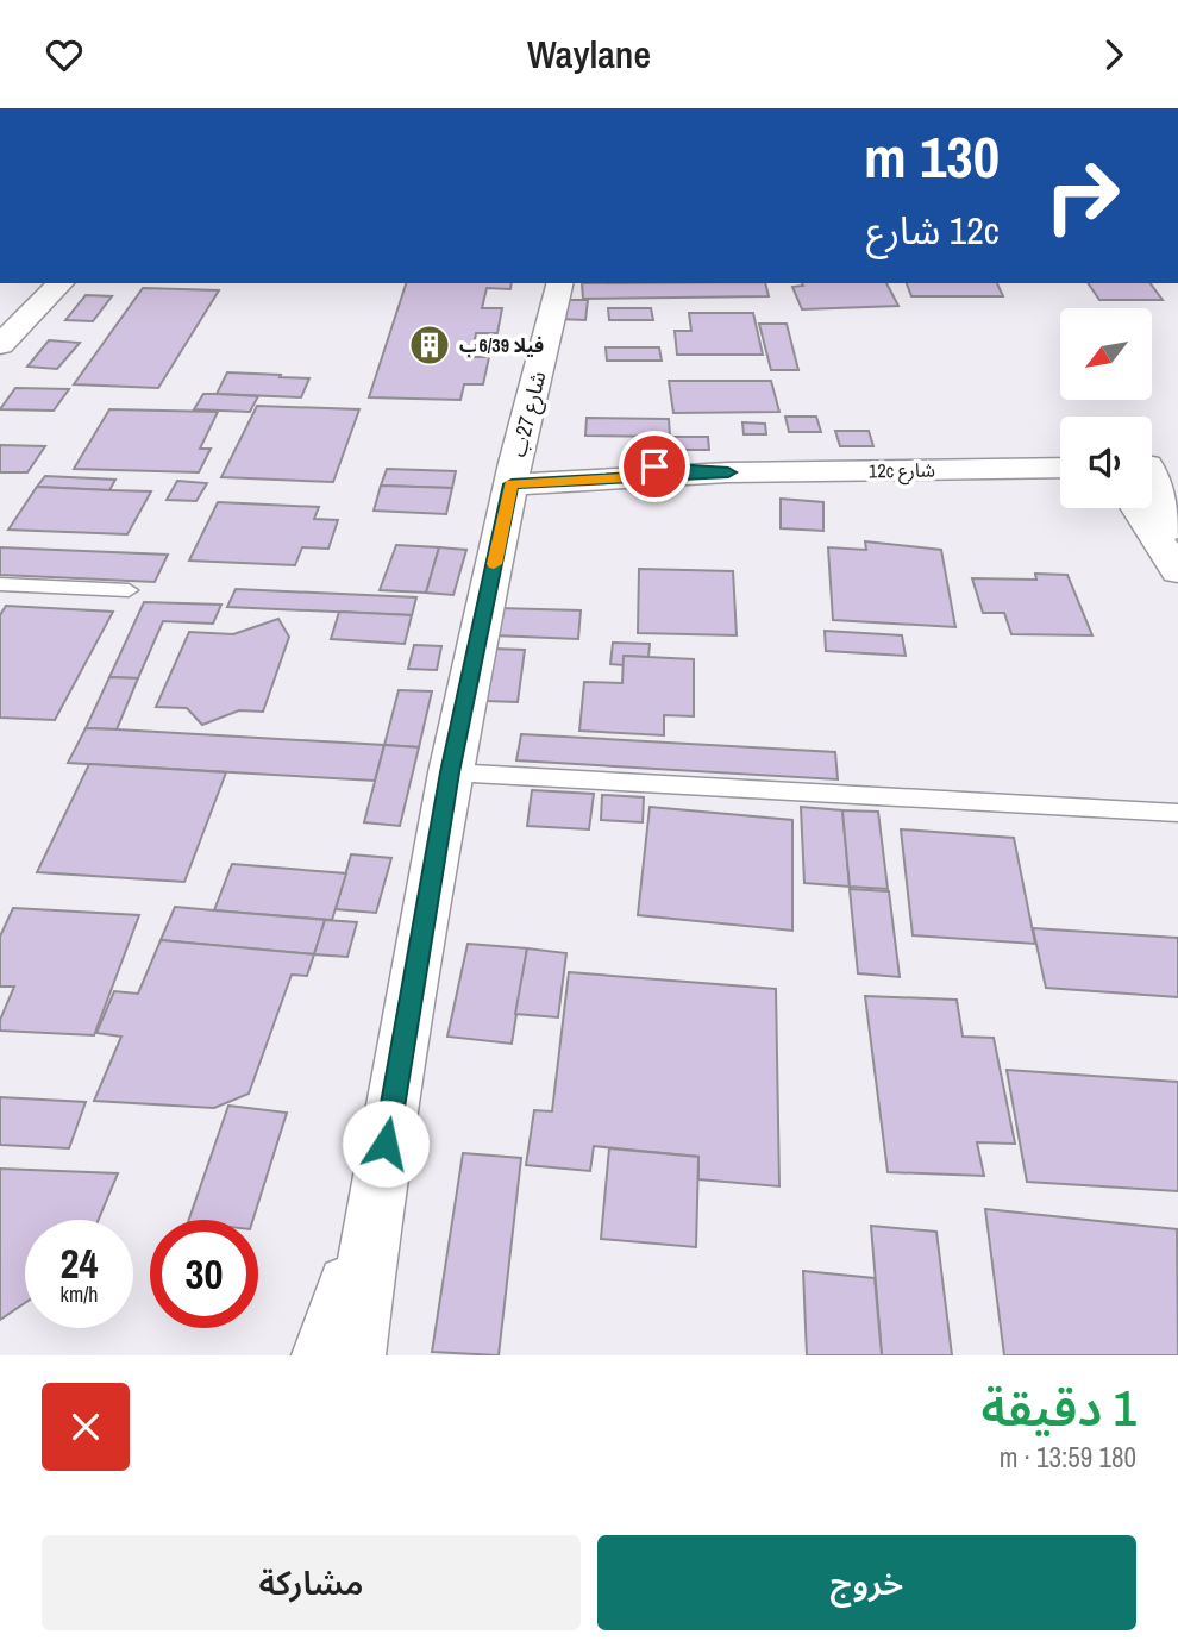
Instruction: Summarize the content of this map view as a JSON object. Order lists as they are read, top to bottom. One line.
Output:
{"streets":{"street":["شارع 27ب","12c شارع"]},"crossings":[["شارع 27ب","12c شارع"]],"places":{"building":["فيلا 6/39ب"]},"north":"bottom left","page":{"header":"Waylane","turn":["130 m","12c شارع"],"speed":"24 km/h","limit":"30","heading":["1 دقيقة","180 m · 13:59"],"buttons":["خروج","مشاركة"]}}
